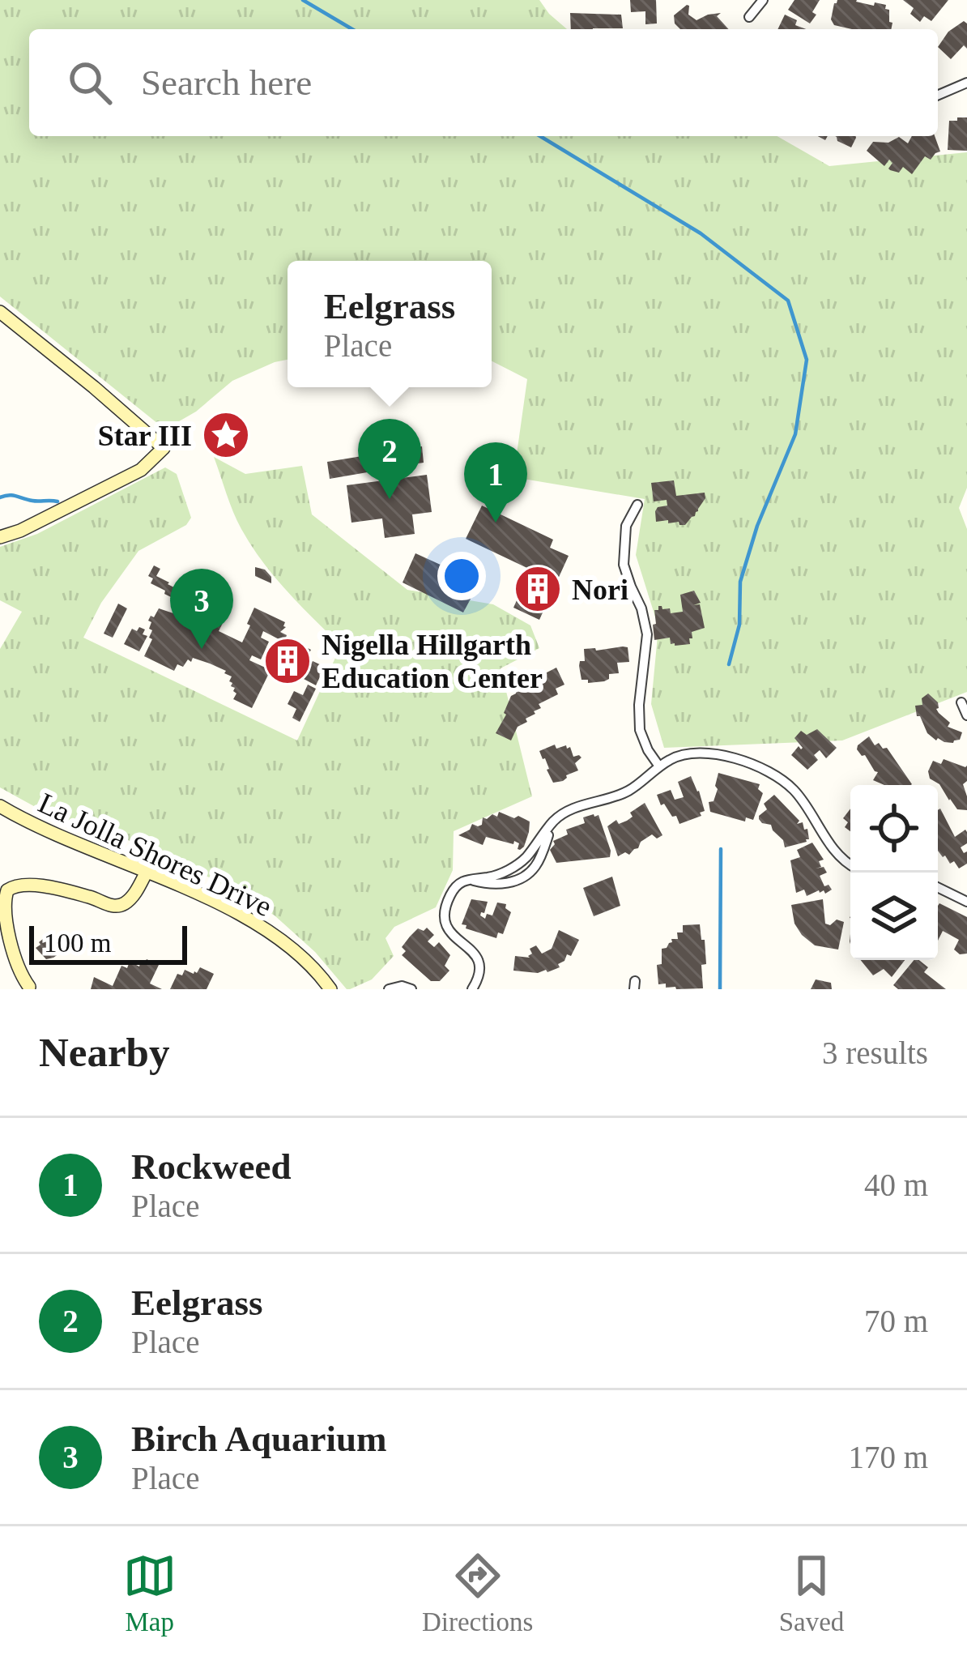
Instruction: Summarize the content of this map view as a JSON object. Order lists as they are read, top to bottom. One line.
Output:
{"streets":{"street":["La Jolla Shores Drive"]},"places":{"place":["Star III"],"building":["Nori","Nigella Hillgarth Education Center"]},"scale_bar":"100 m","page":{"search":"Search here","popup":["Eelgrass","Place"],"pins":["2","1","3"],"scale":"100 m","heading":["Nearby","3 results"],"list":[{"mark":"1","name":"Rockweed","note":"Place","value":"40 m"},{"mark":"2","name":"Eelgrass","note":"Place","value":"70 m"},{"mark":"3","name":"Birch Aquarium","note":"Place","value":"170 m"}],"nav":["Map","Directions","Saved"]}}
